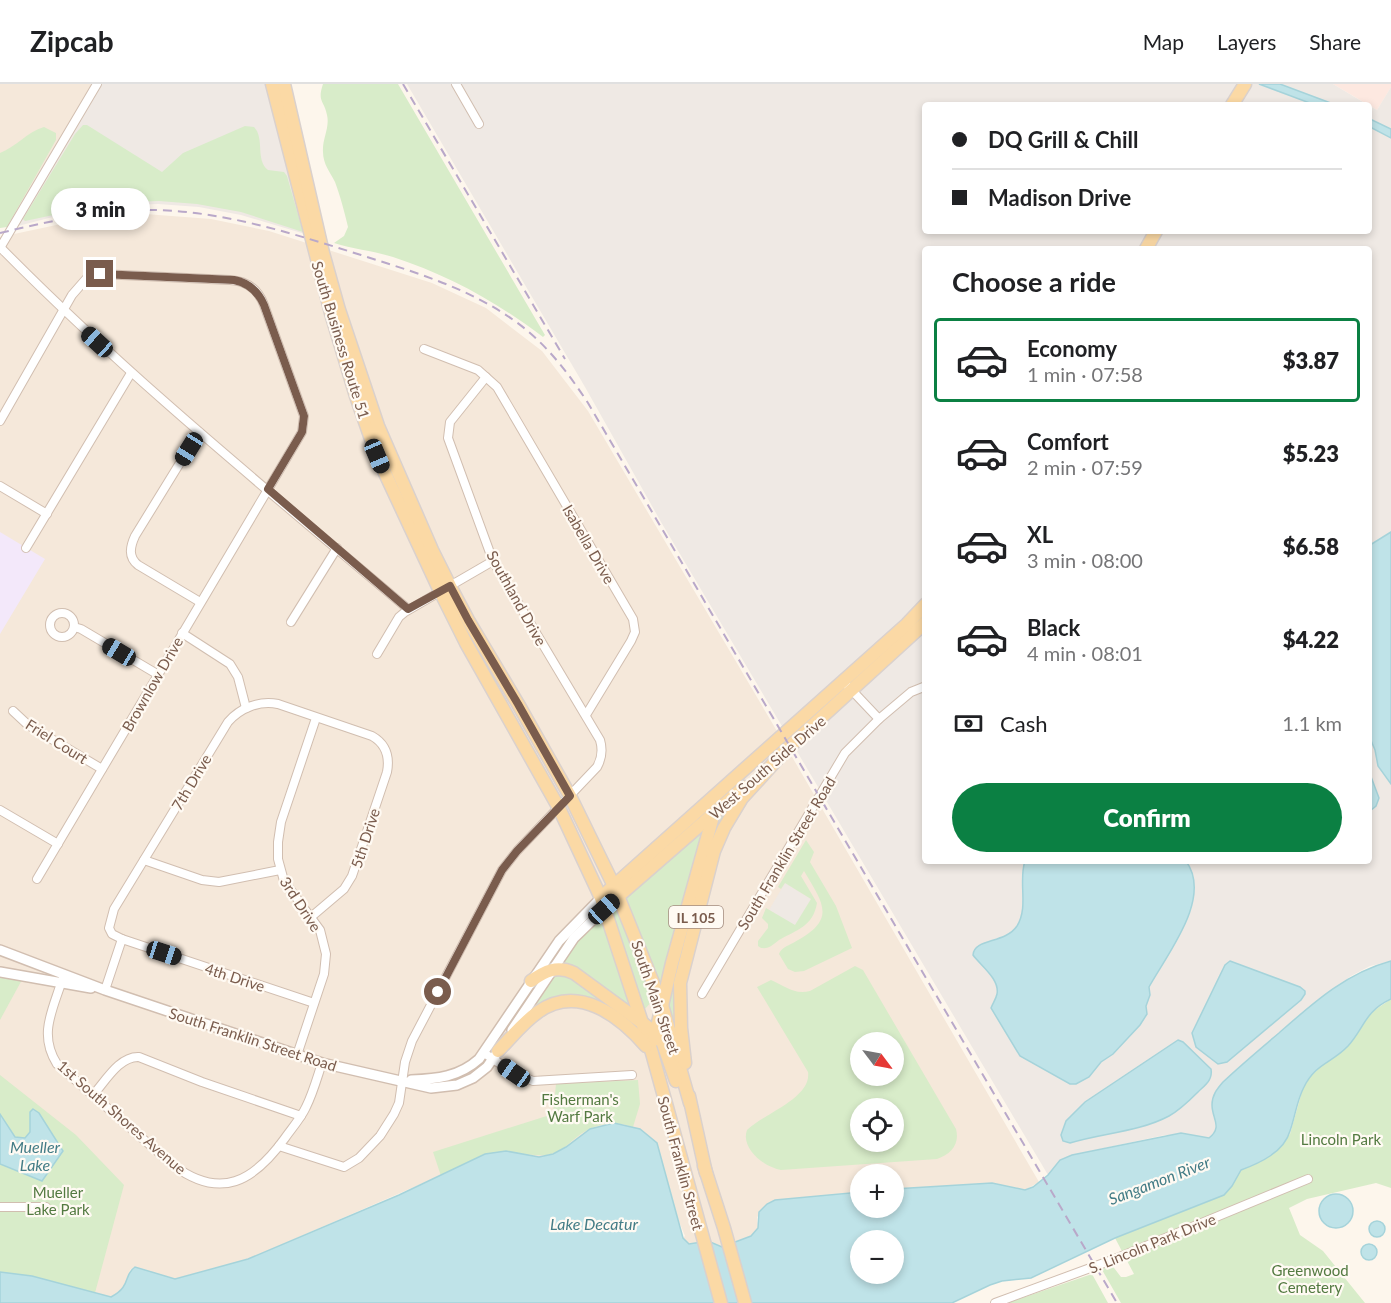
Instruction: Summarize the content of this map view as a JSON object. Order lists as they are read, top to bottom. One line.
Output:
{"streets":{"main road":["South Business Route 51","West South Side Drive","IL 105","South Main Street","South Franklin Street"],"street":["Isabella Drive","Southland Drive","Brownlow Drive","Friel Court","7th Drive","5th Drive","South Franklin Street Road","3rd Drive","4th Drive","1st South Shores Avenue","S. Lincoln Park Drive"]},"crossings":[["South Business Route 51","Southland Drive"],["South Business Route 51","South Main Street"],["Isabella Drive","Southland Drive"],["Southland Drive","South Franklin Street Road"],["Southland Drive","South Main Street"],["Southland Drive","1st South Shores Avenue"],["Brownlow Drive","Friel Court"],["West South Side Drive","South Franklin Street Road"],["West South Side Drive","IL 105"],["West South Side Drive","South Main Street"],["7th Drive","4th Drive"],["5th Drive","3rd Drive"],["South Franklin Street Road","3rd Drive"],["South Franklin Street Road","South Main Street"],["South Franklin Street Road","1st South Shores Avenue"],["3rd Drive","4th Drive"],["IL 105","South Main Street"],["IL 105","South Franklin Street"],["South Main Street","South Franklin Street"]],"water":["Mueller Lake","Sangamon River","Lake Decatur"],"parks":["Fisherman's Warf Park","Lincoln Park","Mueller Lake Park","Greenwood Cemetery"],"north":"bottom right","page":{"header":"Zipcab","nav":["Map","Layers","Share"],"banner":["DQ Grill & Chill","Madison Drive"],"bubble":"3 min","heading":"Choose a ride","list":[{"name":"Economy","note":"1 min · 07:58","value":"$3.87"},{"name":"Comfort","note":"2 min · 07:59","value":"$5.23"},{"name":"XL","note":"3 min · 08:00","value":"$6.58"},{"name":"Black","note":"4 min · 08:01","value":"$4.22"}],"pay":["Cash","1.1 km"],"buttons":"Confirm","map_buttons":["+","−"]}}
